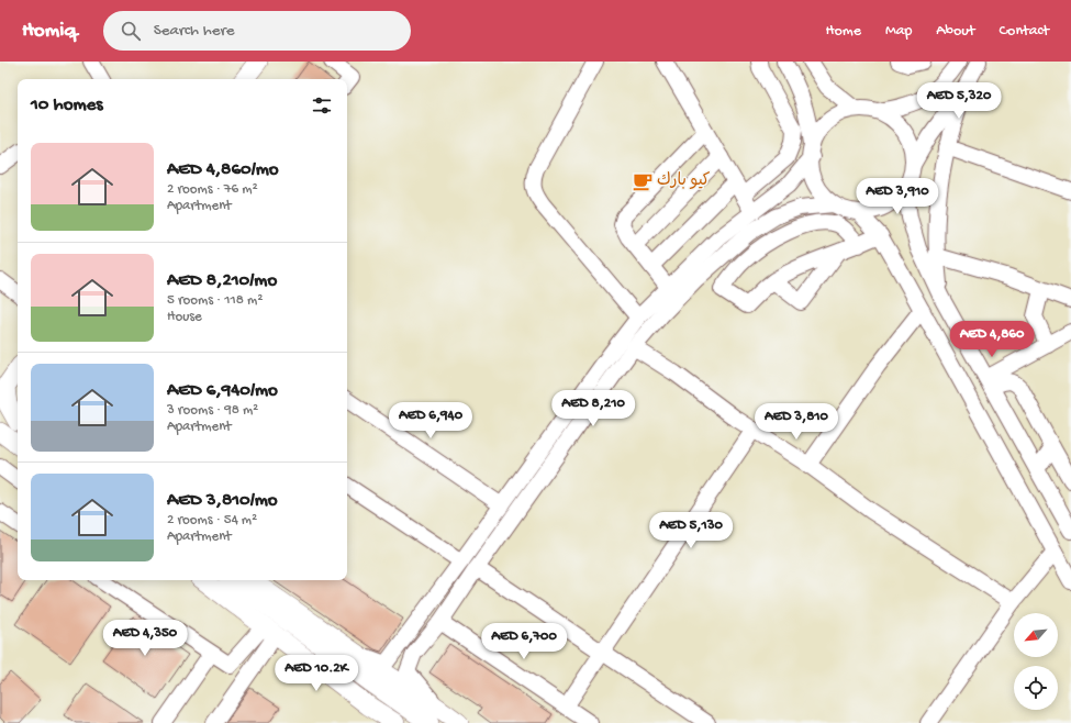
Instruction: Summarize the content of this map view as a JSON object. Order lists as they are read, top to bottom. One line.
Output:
{"places":{"cafe":["كيو بارك"]},"north":"bottom left","page":{"header":"Homiq","search":"Search here","nav":["Home","Map","About","Contact"],"heading":"10 homes","price":["AED 5,320","AED 3,910","AED 4,860","AED 8,210","AED 6,940","AED 3,810","AED 5,130","AED 4,350","AED 6,700","AED 10.2K"],"list":[{"name":"AED 4,860/mo","note":"2 rooms · 76 m² · Apartment"},{"name":"AED 8,210/mo","note":"5 rooms · 118 m² · House"},{"name":"AED 6,940/mo","note":"3 rooms · 98 m² · Apartment"},{"name":"AED 3,810/mo","note":"2 rooms · 54 m² · Apartment"}]}}
